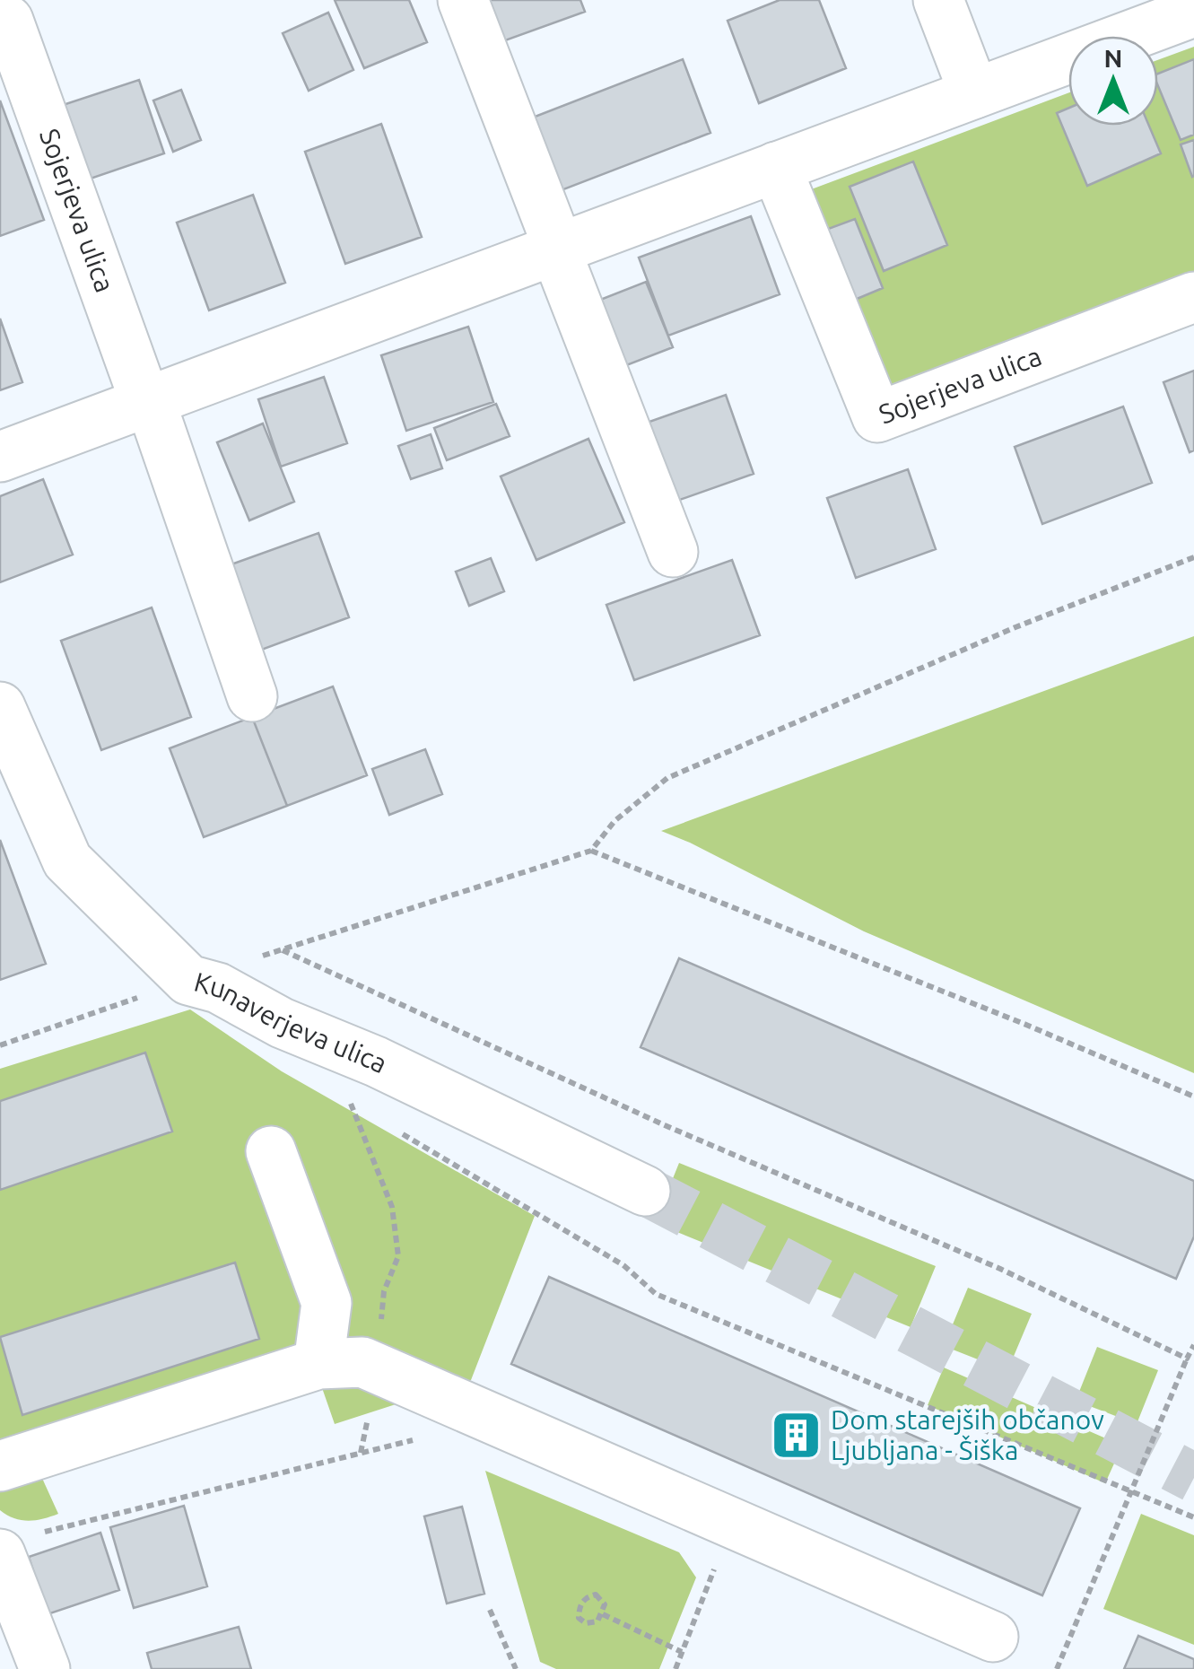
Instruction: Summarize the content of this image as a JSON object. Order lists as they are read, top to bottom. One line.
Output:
{"streets":{"street":["Sojerjeva ulica","Kunaverjeva ulica"]},"places":{"building":["Dom starejših občanov Ljubljana - Šiška"]},"north":"top"}
